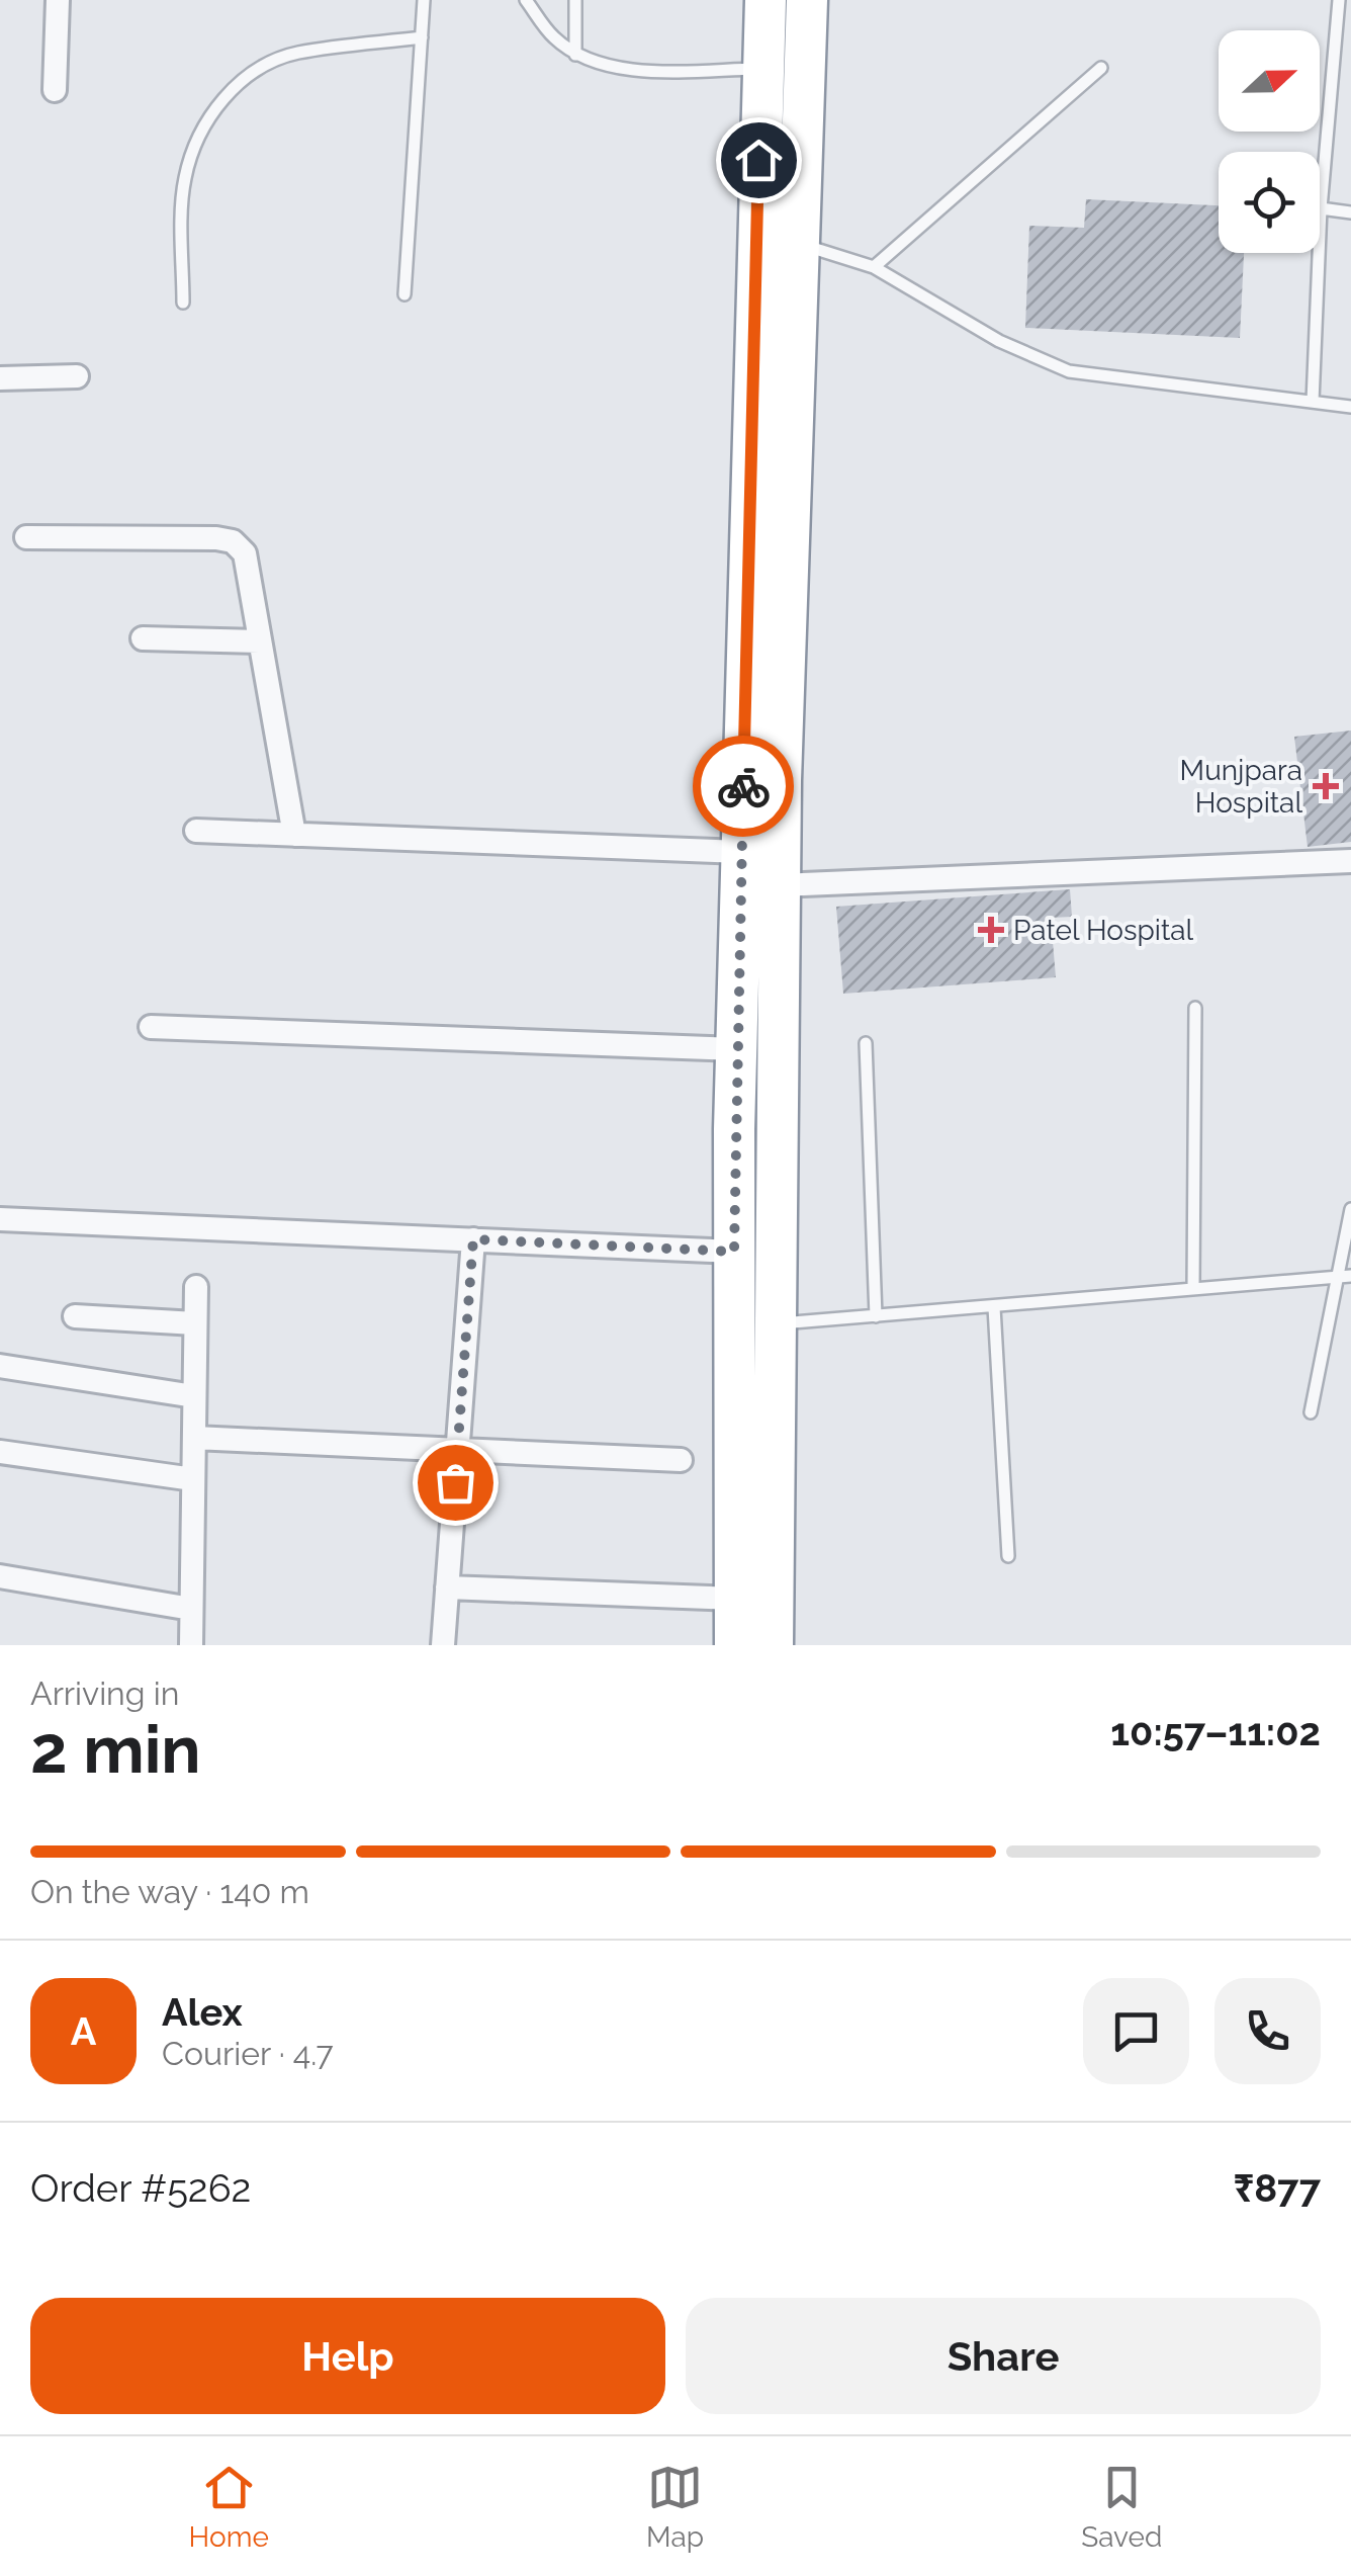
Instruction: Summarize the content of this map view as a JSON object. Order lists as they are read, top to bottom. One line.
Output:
{"places":{"health":["Munjpara Hospital","Patel Hospital"]},"north":"right","page":{"heading":["2 min","Arriving in","10:57–11:02"],"panel":["Alex","Courier · 4.7","Order #5262","₹877"],"bar":"On the way · 140 m","round":"A","buttons":["Help","Share"],"tabs":["Home","Map","Saved"]}}
